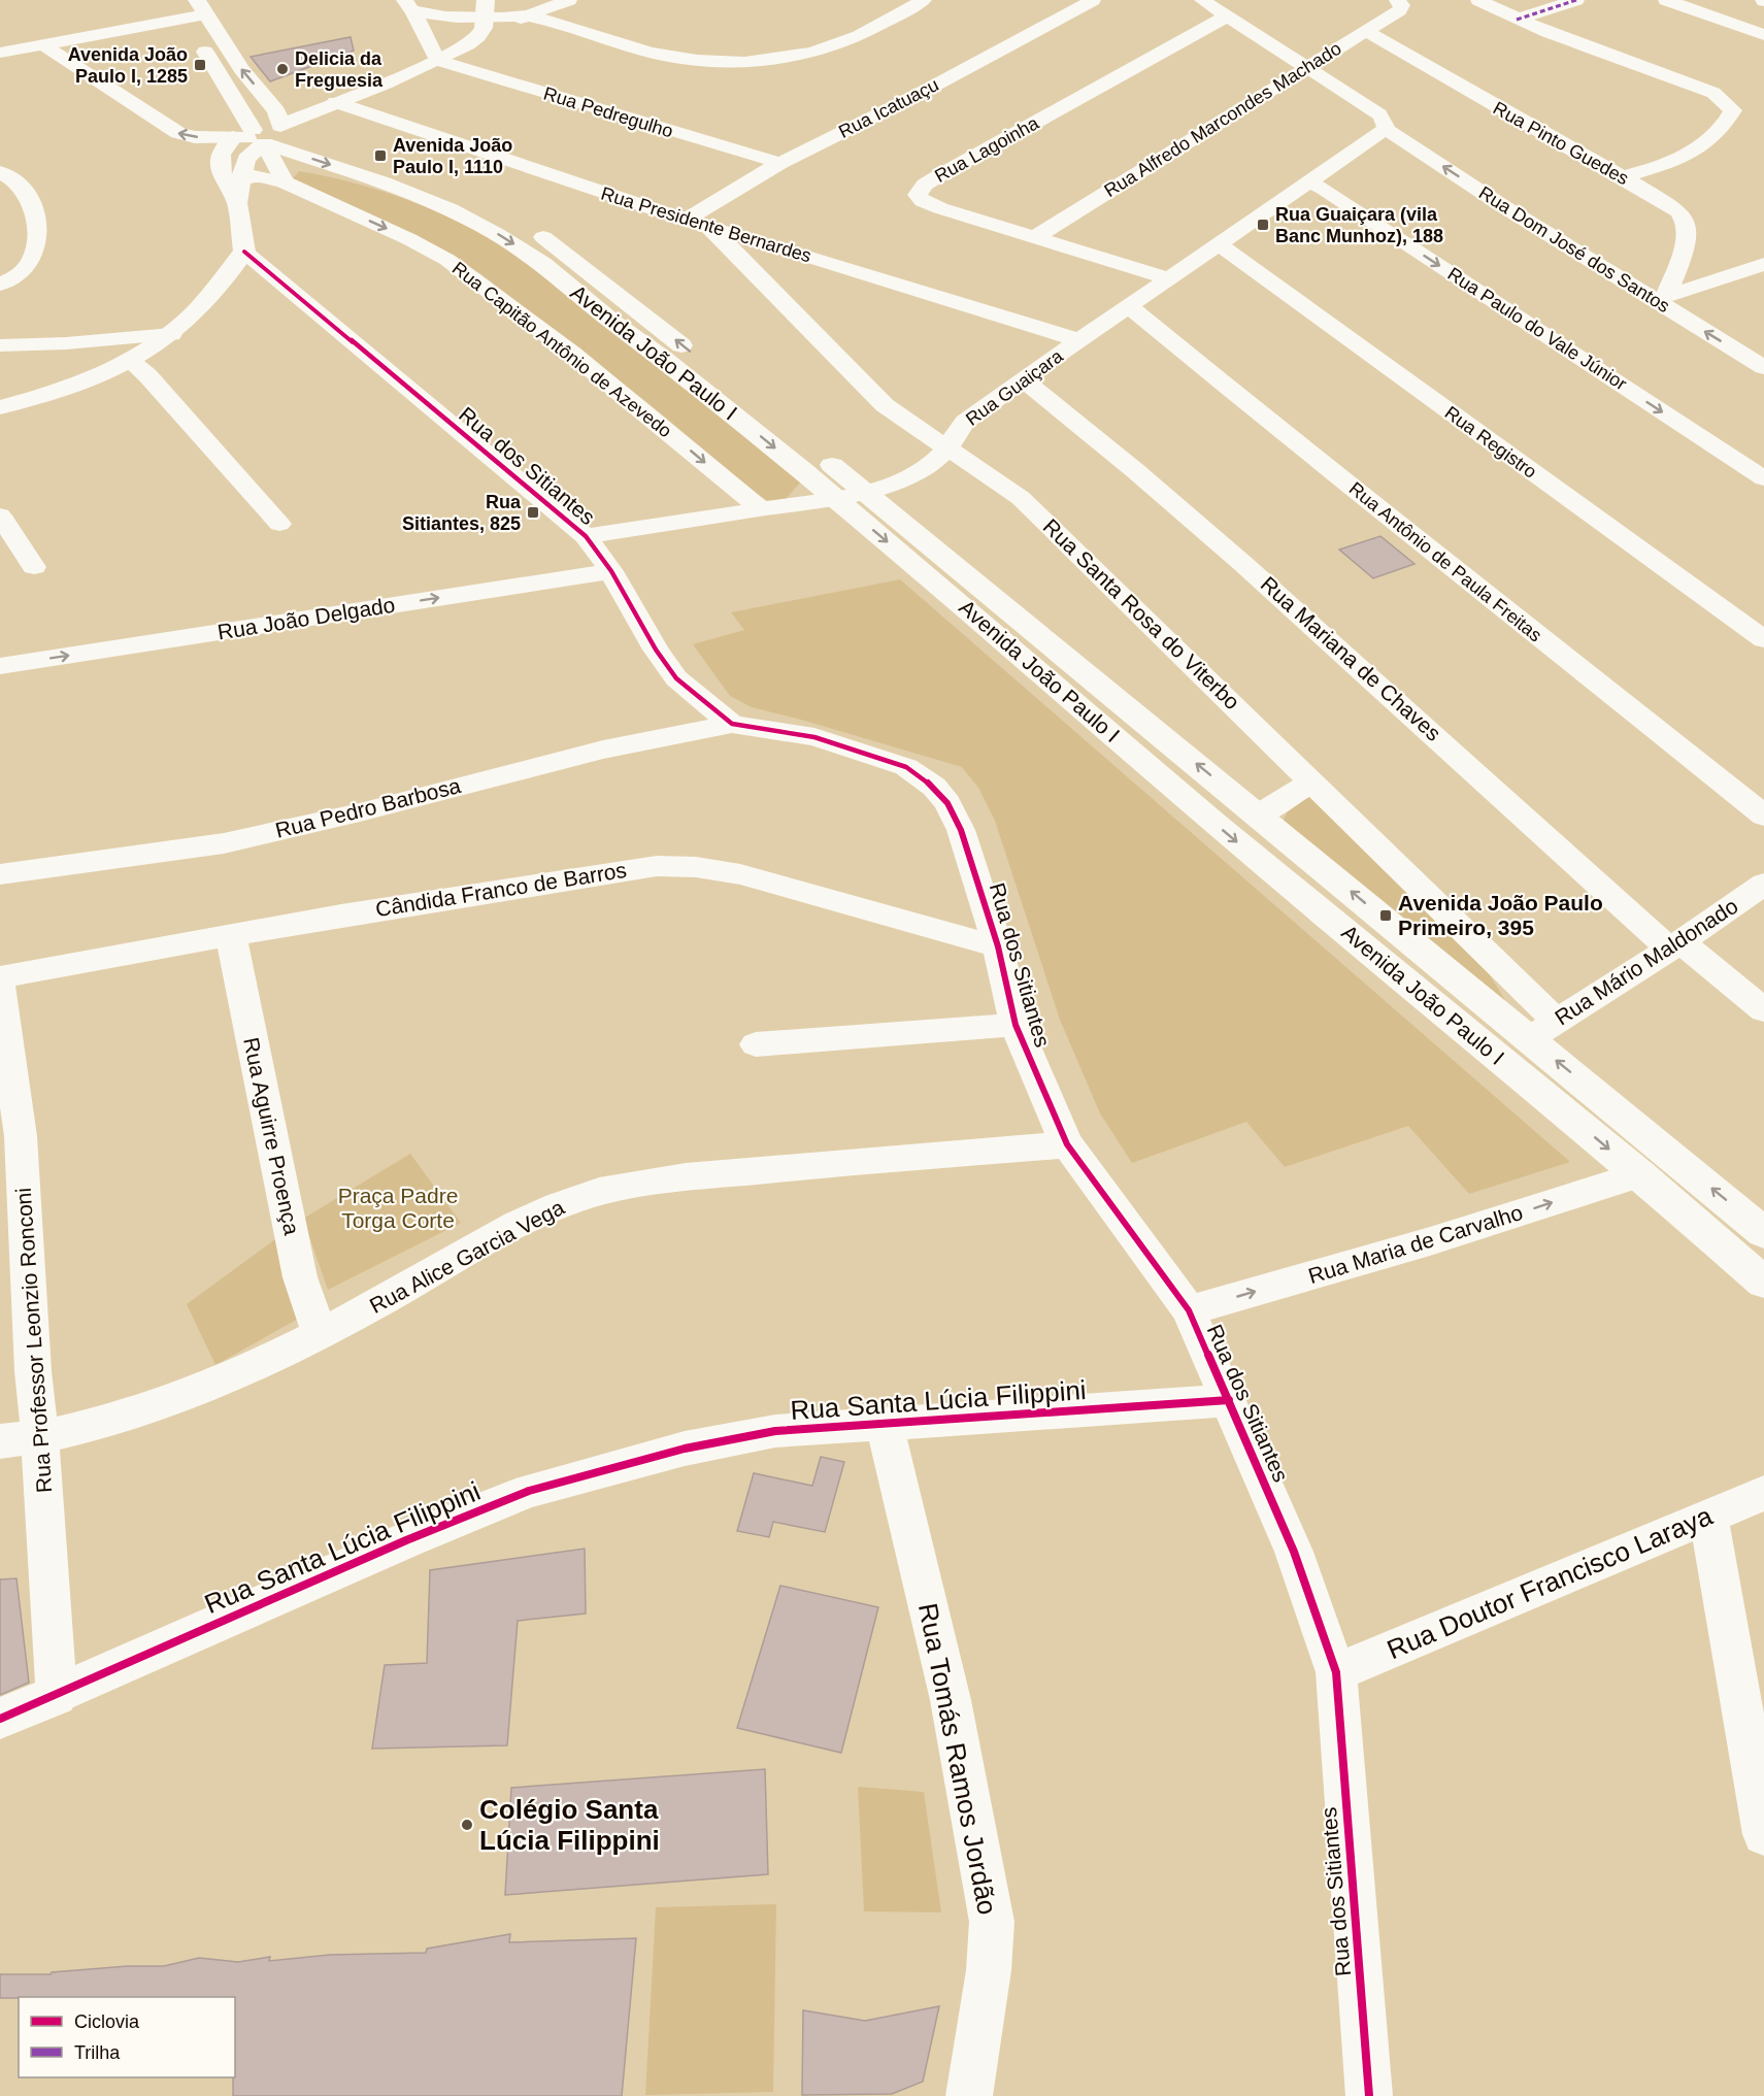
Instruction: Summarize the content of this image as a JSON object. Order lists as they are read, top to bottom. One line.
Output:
{"streets":{"main road":["Avenida João Paulo I"],"street":["Rua Icatuaçu","Rua Pedregulho","Rua Alfredo Marcondes Machado","Rua Pinto Guedes","Rua Lagoinha","Rua Presidente Bernardes","Rua Dom José dos Santos","Rua Paulo do Vale Júnior","Rua Capitão Antônio de Azevedo","Rua Guaiçara","Rua Registro","Rua dos Sitiantes","Rua Antônio de Paula Freitas","Rua Santa Rosa do Viterbo","Rua João Delgado","Rua Mariana de Chaves","Rua Pedro Barbosa","Cândida Franco de Barros","Rua Mário Maldonado","Rua Aguirre Proença","Rua Maria de Carvalho","Rua Alice Garcia Vega","Rua Professor Leonzio Ronconi","Rua Santa Lúcia Filippini","Rua Doutor Francisco Laraya","Rua Tomás Ramos Jordão"]},"crossings":[["Rua Icatuaçu","Rua Pedregulho"],["Rua Icatuaçu","Rua Presidente Bernardes"],["Rua Alfredo Marcondes Machado","Rua Pinto Guedes"],["Rua Alfredo Marcondes Machado","Rua Lagoinha"],["Rua Alfredo Marcondes Machado","Rua Dom José dos Santos"],["Rua Pinto Guedes","Rua Dom José dos Santos"],["Rua Lagoinha","Rua Dom José dos Santos"],["Rua Lagoinha","Rua Guaiçara"],["Rua Presidente Bernardes","Rua Guaiçara"],["Rua Presidente Bernardes","Rua Santa Rosa do Viterbo"],["Rua Dom José dos Santos","Rua Guaiçara"],["Rua Paulo do Vale Júnior","Rua Guaiçara"],["Rua Capitão Antônio de Azevedo","Rua Guaiçara"],["Avenida João Paulo I","Rua Guaiçara"],["Avenida João Paulo I","Rua Santa Rosa do Viterbo"],["Avenida João Paulo I","Rua Mário Maldonado"],["Avenida João Paulo I","Rua Maria de Carvalho"],["Rua Guaiçara","Rua Registro"],["Rua Guaiçara","Rua dos Sitiantes"],["Rua Guaiçara","Rua Antônio de Paula Freitas"],["Rua Guaiçara","Rua Santa Rosa do Viterbo"],["Rua Guaiçara","Rua Mariana de Chaves"],["Rua dos Sitiantes","Rua João Delgado"],["Rua dos Sitiantes","Rua Pedro Barbosa"],["Rua dos Sitiantes","Cândida Franco de Barros"],["Rua dos Sitiantes","Rua Maria de Carvalho"],["Rua dos Sitiantes","Rua Alice Garcia Vega"],["Rua dos Sitiantes","Rua Santa Lúcia Filippini"],["Rua dos Sitiantes","Rua Doutor Francisco Laraya"],["Rua Santa Rosa do Viterbo","Rua Mário Maldonado"],["Rua Mariana de Chaves","Rua Mário Maldonado"],["Cândida Franco de Barros","Rua Aguirre Proença"],["Rua Aguirre Proença","Rua Alice Garcia Vega"],["Rua Alice Garcia Vega","Rua Professor Leonzio Ronconi"],["Rua Professor Leonzio Ronconi","Rua Santa Lúcia Filippini"],["Rua Santa Lúcia Filippini","Rua Tomás Ramos Jordão"]],"one_way":["Rua Paulo do Vale Júnior","Rua João Delgado","Rua Maria de Carvalho"],"parks":["Praça Padre Torga Corte"],"places":{"transit":["Avenida João Paulo I, 1285","Avenida João Paulo I, 1110","Rua Guaiçara (vila Banc Munhoz), 188","Rua Sitiantes, 825","Avenida João Paulo Primeiro, 395"],"other":["Delicia da Freguesia","Colégio Santa Lúcia Filippini"]},"legend":["Ciclovia","Trilha"]}
